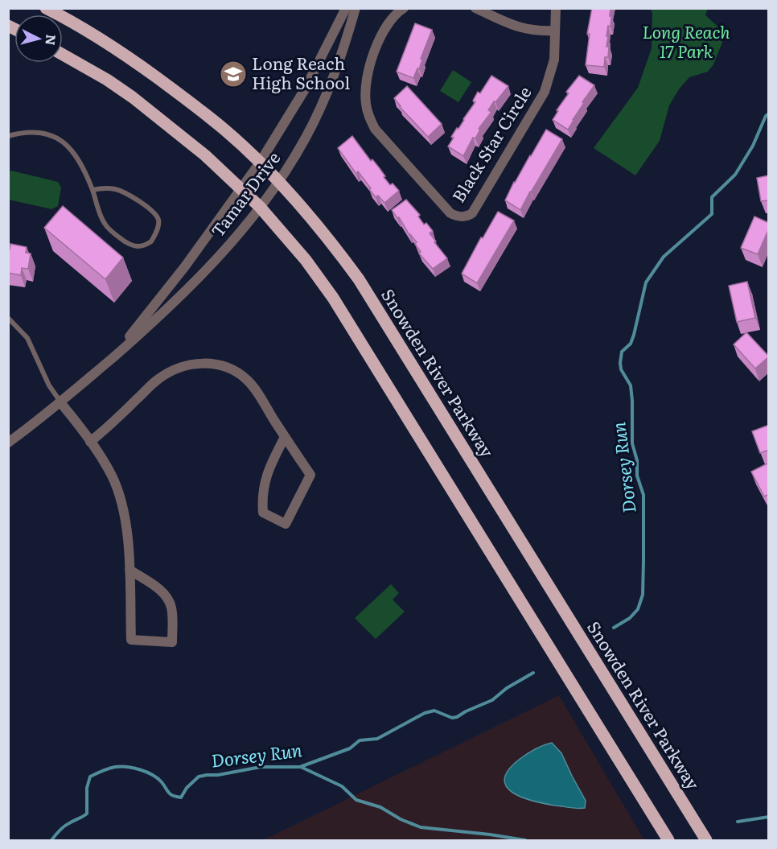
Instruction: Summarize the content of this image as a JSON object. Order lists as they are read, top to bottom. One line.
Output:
{"streets":{"main road":["Snowden River Parkway"],"street":["Black Star Circle","Tamar Drive"]},"crossings":[["Tamar Drive","Snowden River Parkway"]],"water":["Dorsey Run"],"parks":["Long Reach 17 Park"],"places":{"school or university":["Long Reach High School"]},"north":"right"}
